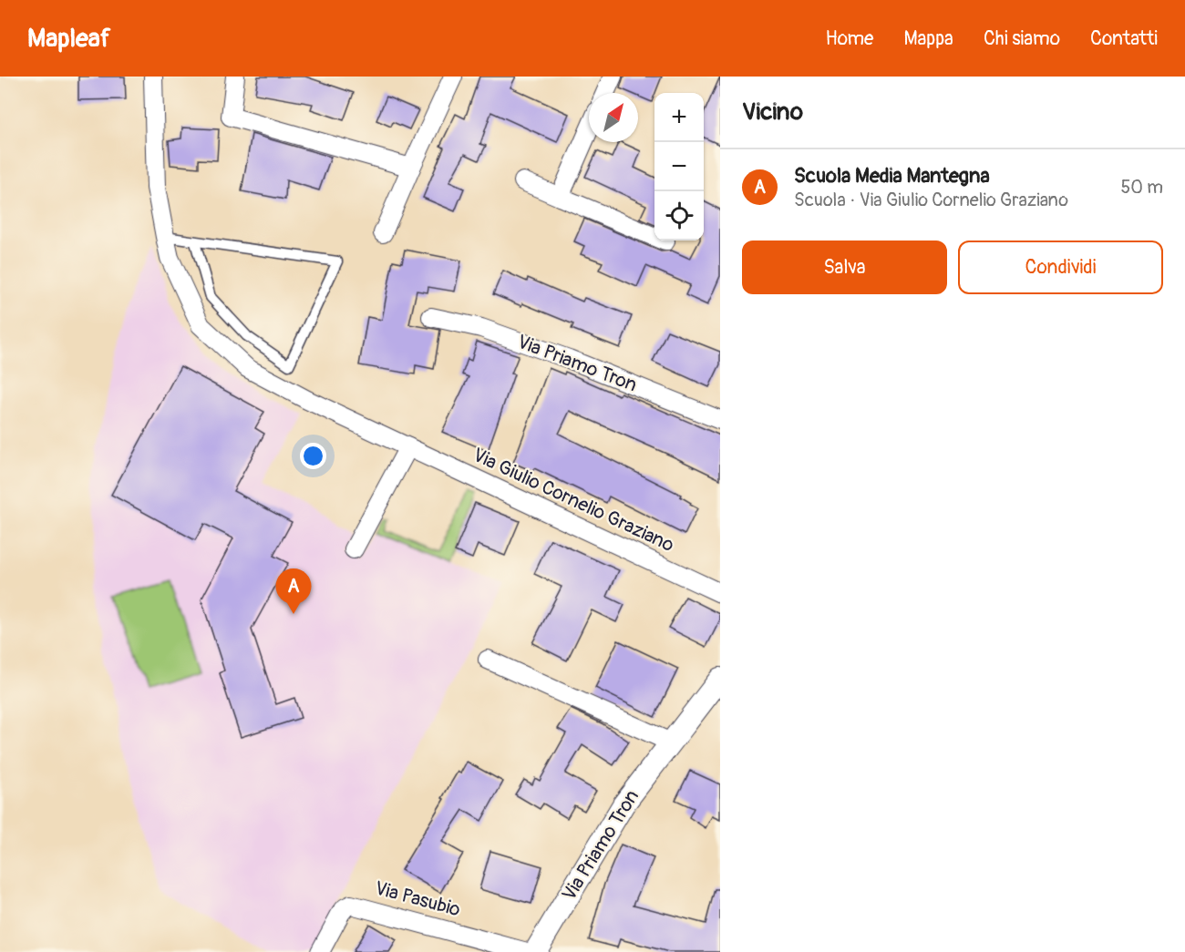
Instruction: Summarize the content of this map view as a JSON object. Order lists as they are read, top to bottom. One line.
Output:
{"streets":{"street":["Via Priamo Tron","Via Giulio Cornelio Graziano","Via Pasubio"]},"north":"top right","page":{"header":"Mapleaf","nav":["Home","Mappa","Chi siamo","Contatti"],"heading":"Vicino","map_buttons":["+","−"],"list":[{"mark":"A","name":"Scuola Media Mantegna","note":"Scuola · Via Giulio Cornelio Graziano","value":"50 m"}],"buttons":["Salva","Condividi"],"pins":"A"}}
